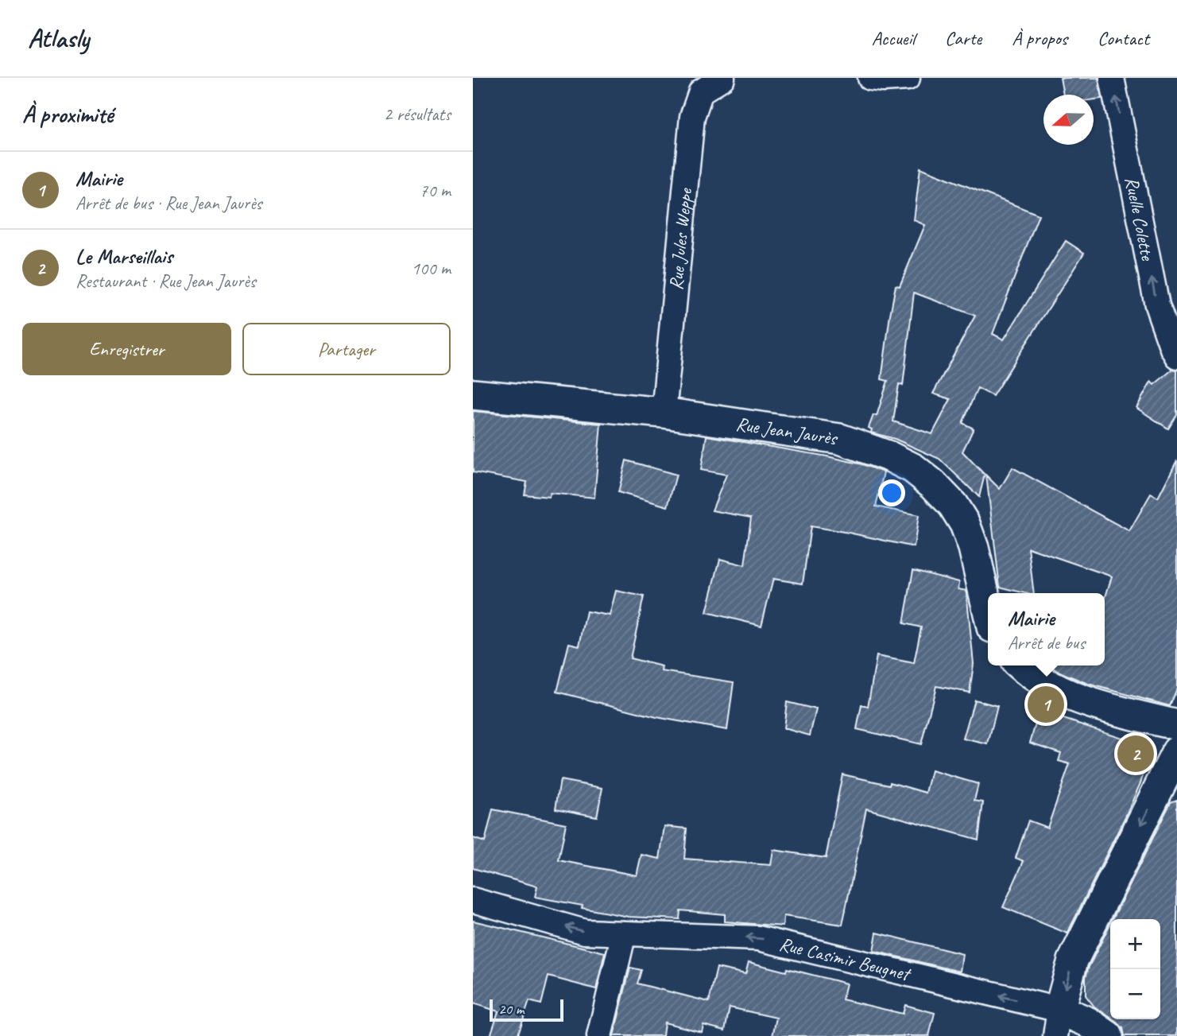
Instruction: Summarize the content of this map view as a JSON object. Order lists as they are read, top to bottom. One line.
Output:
{"streets":{"street":["Ruelle Colette","Rue Jules Weppe","Rue Jean Jaurès","Rue Casimir Beugnet"]},"crossings":[["Rue Jules Weppe","Rue Jean Jaurès"]],"one_way":["Ruelle Colette","Rue Casimir Beugnet"],"scale_bar":"20 m","north":"left","page":{"header":"Atlasly","nav":["Accueil","Carte","À propos","Contact"],"heading":["À proximité","2 résultats"],"list":[{"mark":"1","name":"Mairie","note":"Arrêt de bus · Rue Jean Jaurès","value":"70 m"},{"mark":"2","name":"Le Marseillais","note":"Restaurant · Rue Jean Jaurès","value":"100 m"}],"buttons":["Enregistrer","Partager"],"popup":["Mairie","Arrêt de bus"],"pins":["1","2"],"map_buttons":["+","−"],"scale":"20 m"}}
